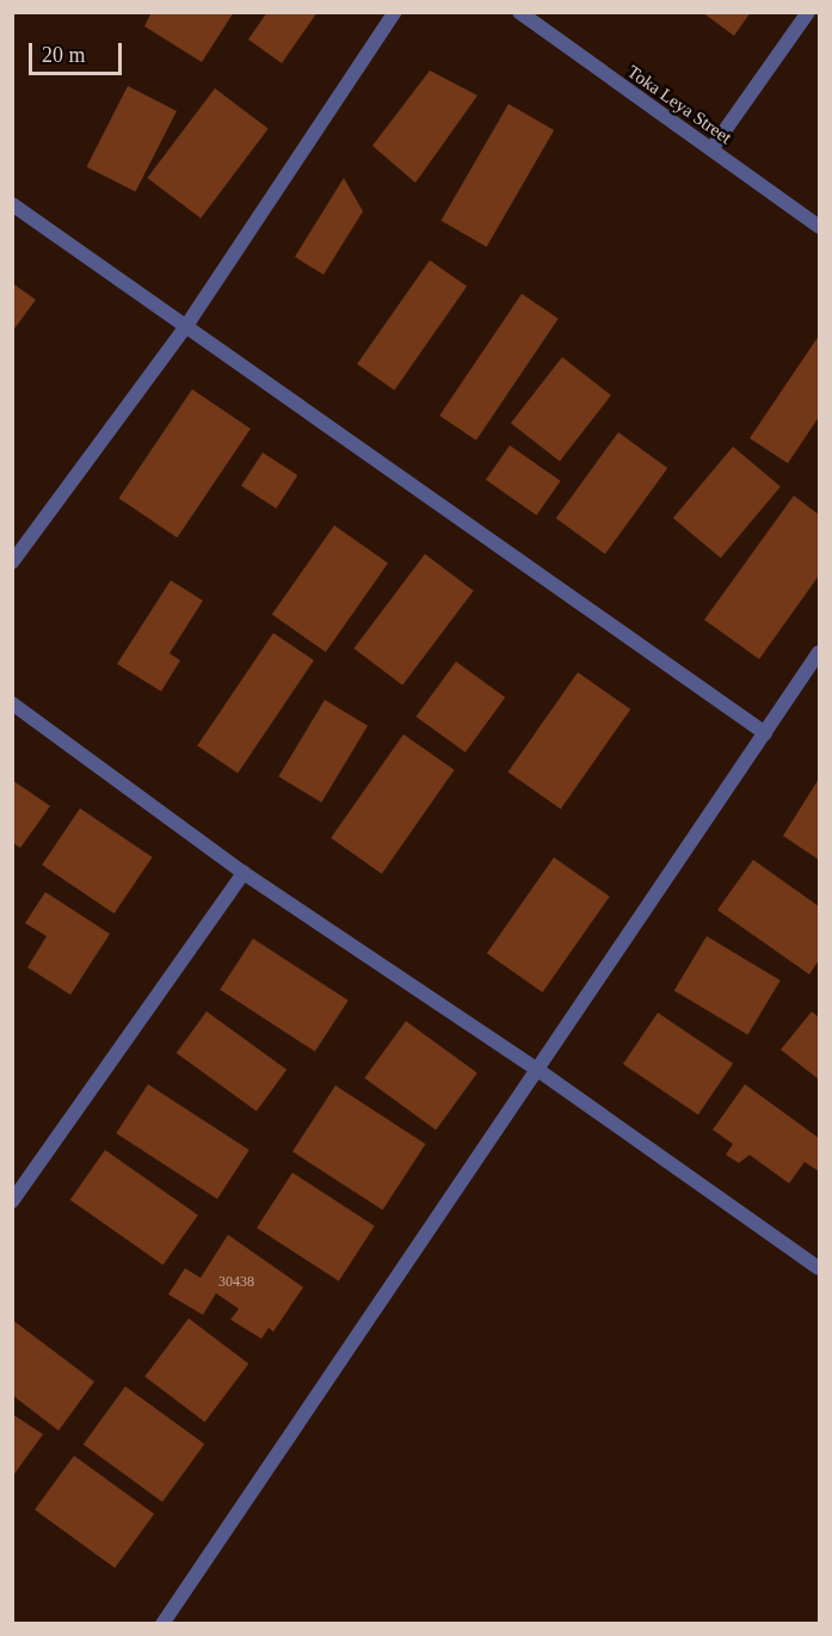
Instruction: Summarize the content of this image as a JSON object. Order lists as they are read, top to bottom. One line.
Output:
{"streets":{"street":["Toka Leya Street"]},"house_numbers":["30438"],"scale_bar":"20 m"}
